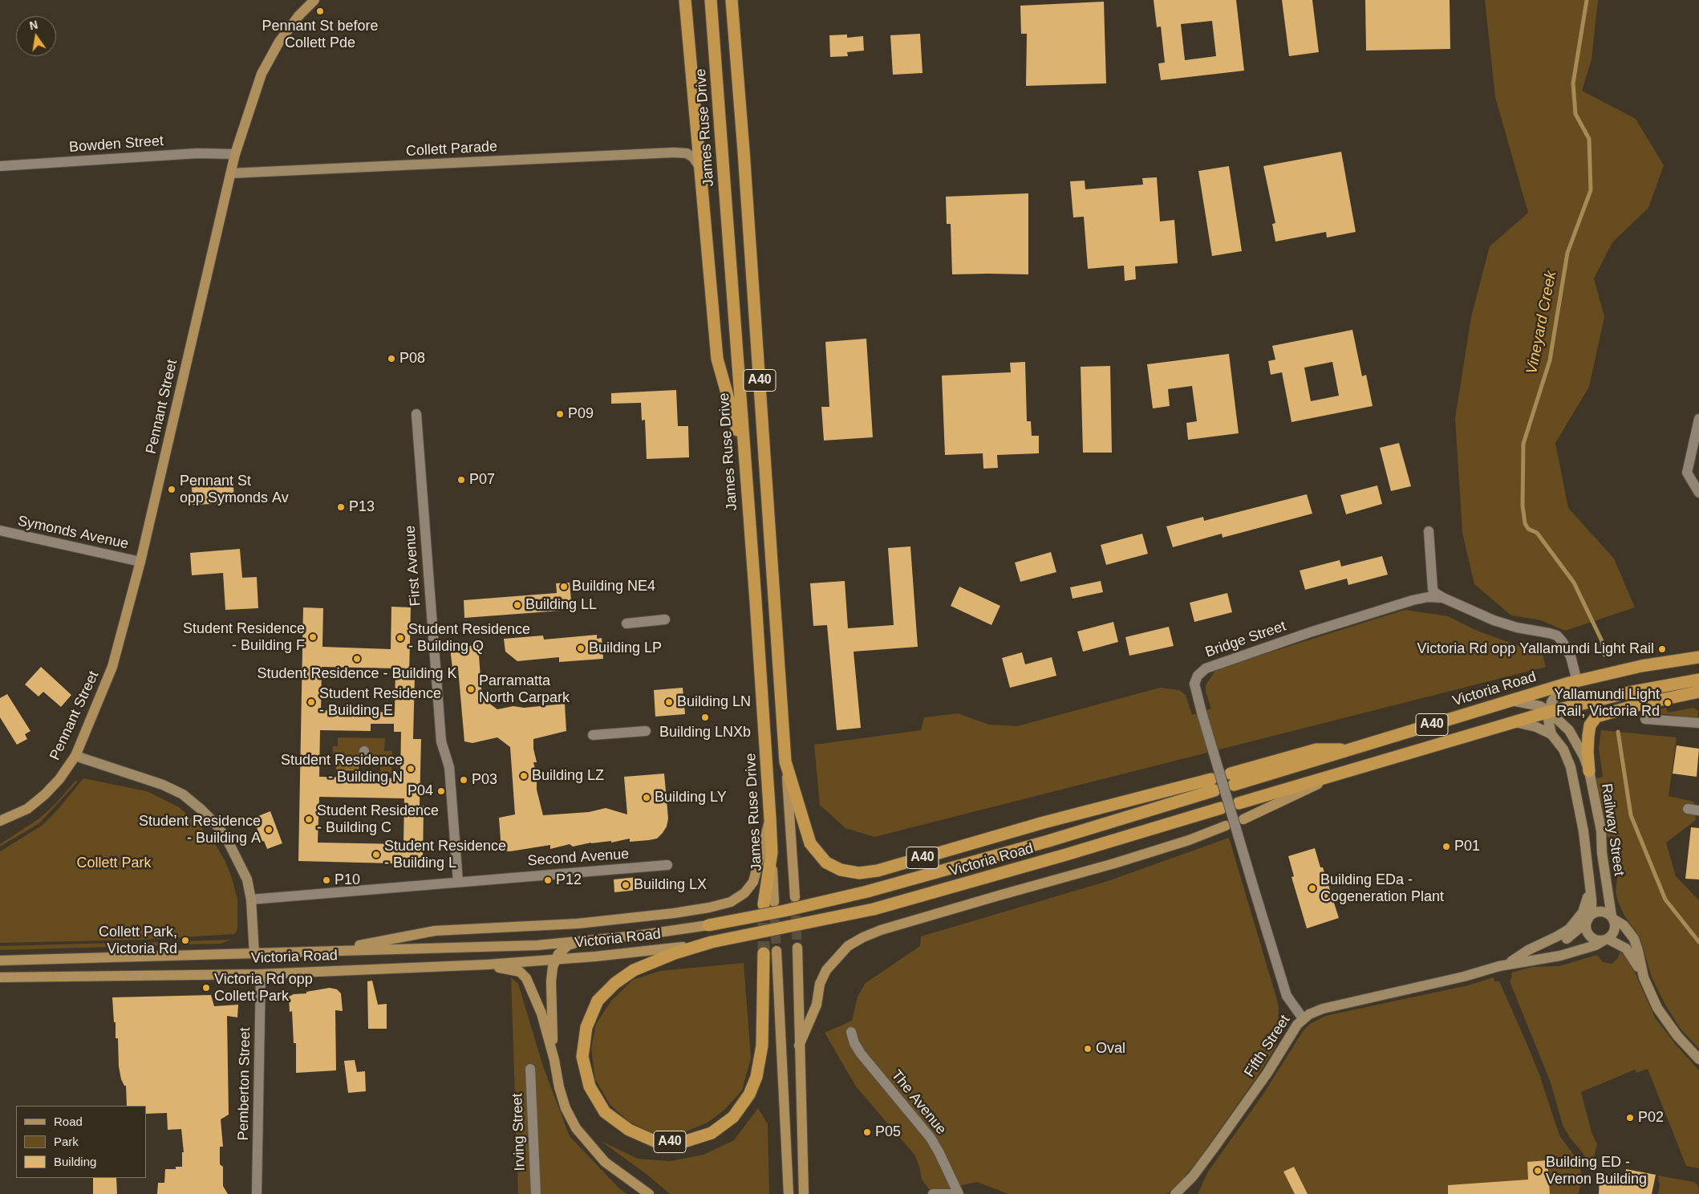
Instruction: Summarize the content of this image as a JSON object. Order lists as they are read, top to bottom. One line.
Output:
{"streets":{"highway":["James Ruse Drive","A40","Victoria Road"],"main road":["Pennant Street"],"street":["Bowden Street","Collett Parade","Symonds Avenue","First Avenue","Bridge Street","Railway Street","Second Avenue","Fifth Street","Pemberton Street","The Avenue","Irving Street"]},"crossings":[["Bowden Street","Pennant Street"],["Collett Parade","Pennant Street"],["A40","Victoria Road"],["A40","Railway Street"],["Pennant Street","Symonds Avenue"],["First Avenue","Second Avenue"],["Bridge Street","Victoria Road"],["Bridge Street","Fifth Street"],["Victoria Road","Railway Street"],["Victoria Road","Pemberton Street"],["Railway Street","Fifth Street"]],"water":["Vineyard Creek"],"parks":["Collett Park"],"places":["Pennant St before Collett Pde","P08","P09","P07","Pennant St opp Symonds Av","P13","Building NE4","Building LL","Student Residence - Building F","Student Residence - Building Q","Building LP","Victoria Rd opp Yallamundi Light Rail","Student Residence - Building K","Parramatta North Carpark","Student Residence - Building E","Building LN","Yallamundi Light Rail, Victoria Rd","Building LNXb","Student Residence - Building N","Building LZ","P03","P04","Building LY","Student Residence - Building C","Student Residence - Building A","P01","Student Residence - Building L","P10","P12","Building LX","Building EDa - Cogeneration Plant","Collett Park, Victoria Rd","Victoria Rd opp Collett Park","Oval","P02","P05","Building ED - Vernon Building"],"legend":["Road","Park","Building"],"north":"top"}
